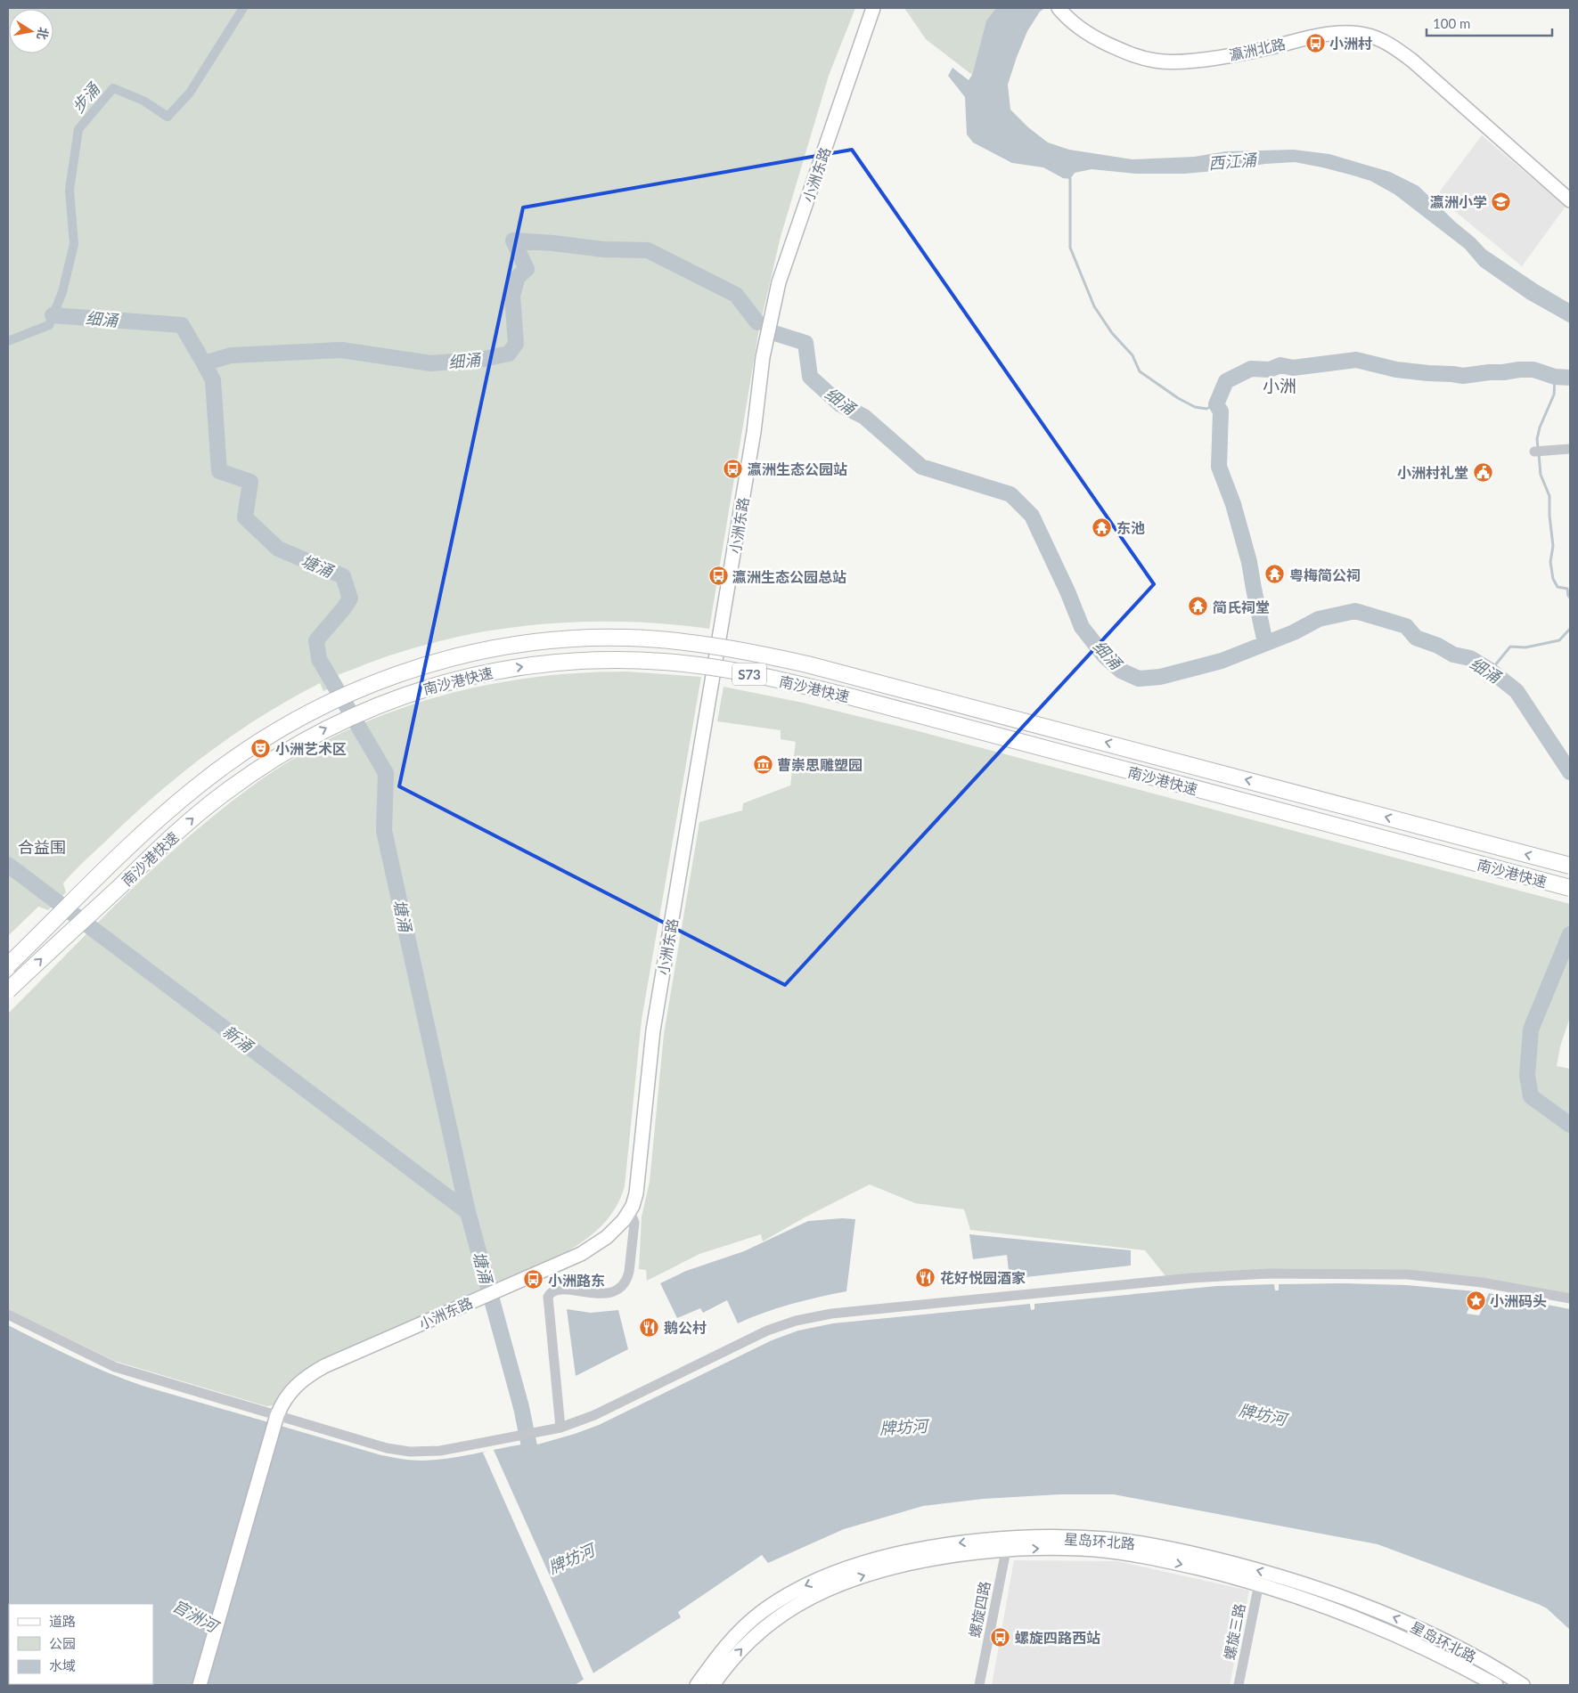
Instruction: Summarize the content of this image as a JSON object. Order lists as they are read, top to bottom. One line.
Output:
{"streets":{"highway":["S73","南沙港快速"],"main road":["瀛洲北路","小洲东路","星岛环北路"],"street":["螺旋四路","螺旋三路"]},"crossings":[["星岛环北路","螺旋四路"],["星岛环北路","螺旋三路"]],"districts":["小洲","合益围"],"water":["步涌","西江涌","细涌","塘涌","新涌","牌坊河","官洲河"],"places":{"bus stop":["小洲村","瀛洲生态公园站","瀛洲生态公园总站","小洲路东","螺旋四路西站"],"school or university":["瀛洲小学"],"public building":["小洲村礼堂"],"temple":["东池","粤梅简公祠","简氏祠堂"],"theatre":["小洲艺术区"],"museum":["曹崇思雕塑园"],"restaurant":["花好悦园酒家","鹅公村"],"place":["小洲码头"]},"legend":["道路","公园","水域"],"scale_bar":"100 m","north":"right"}
